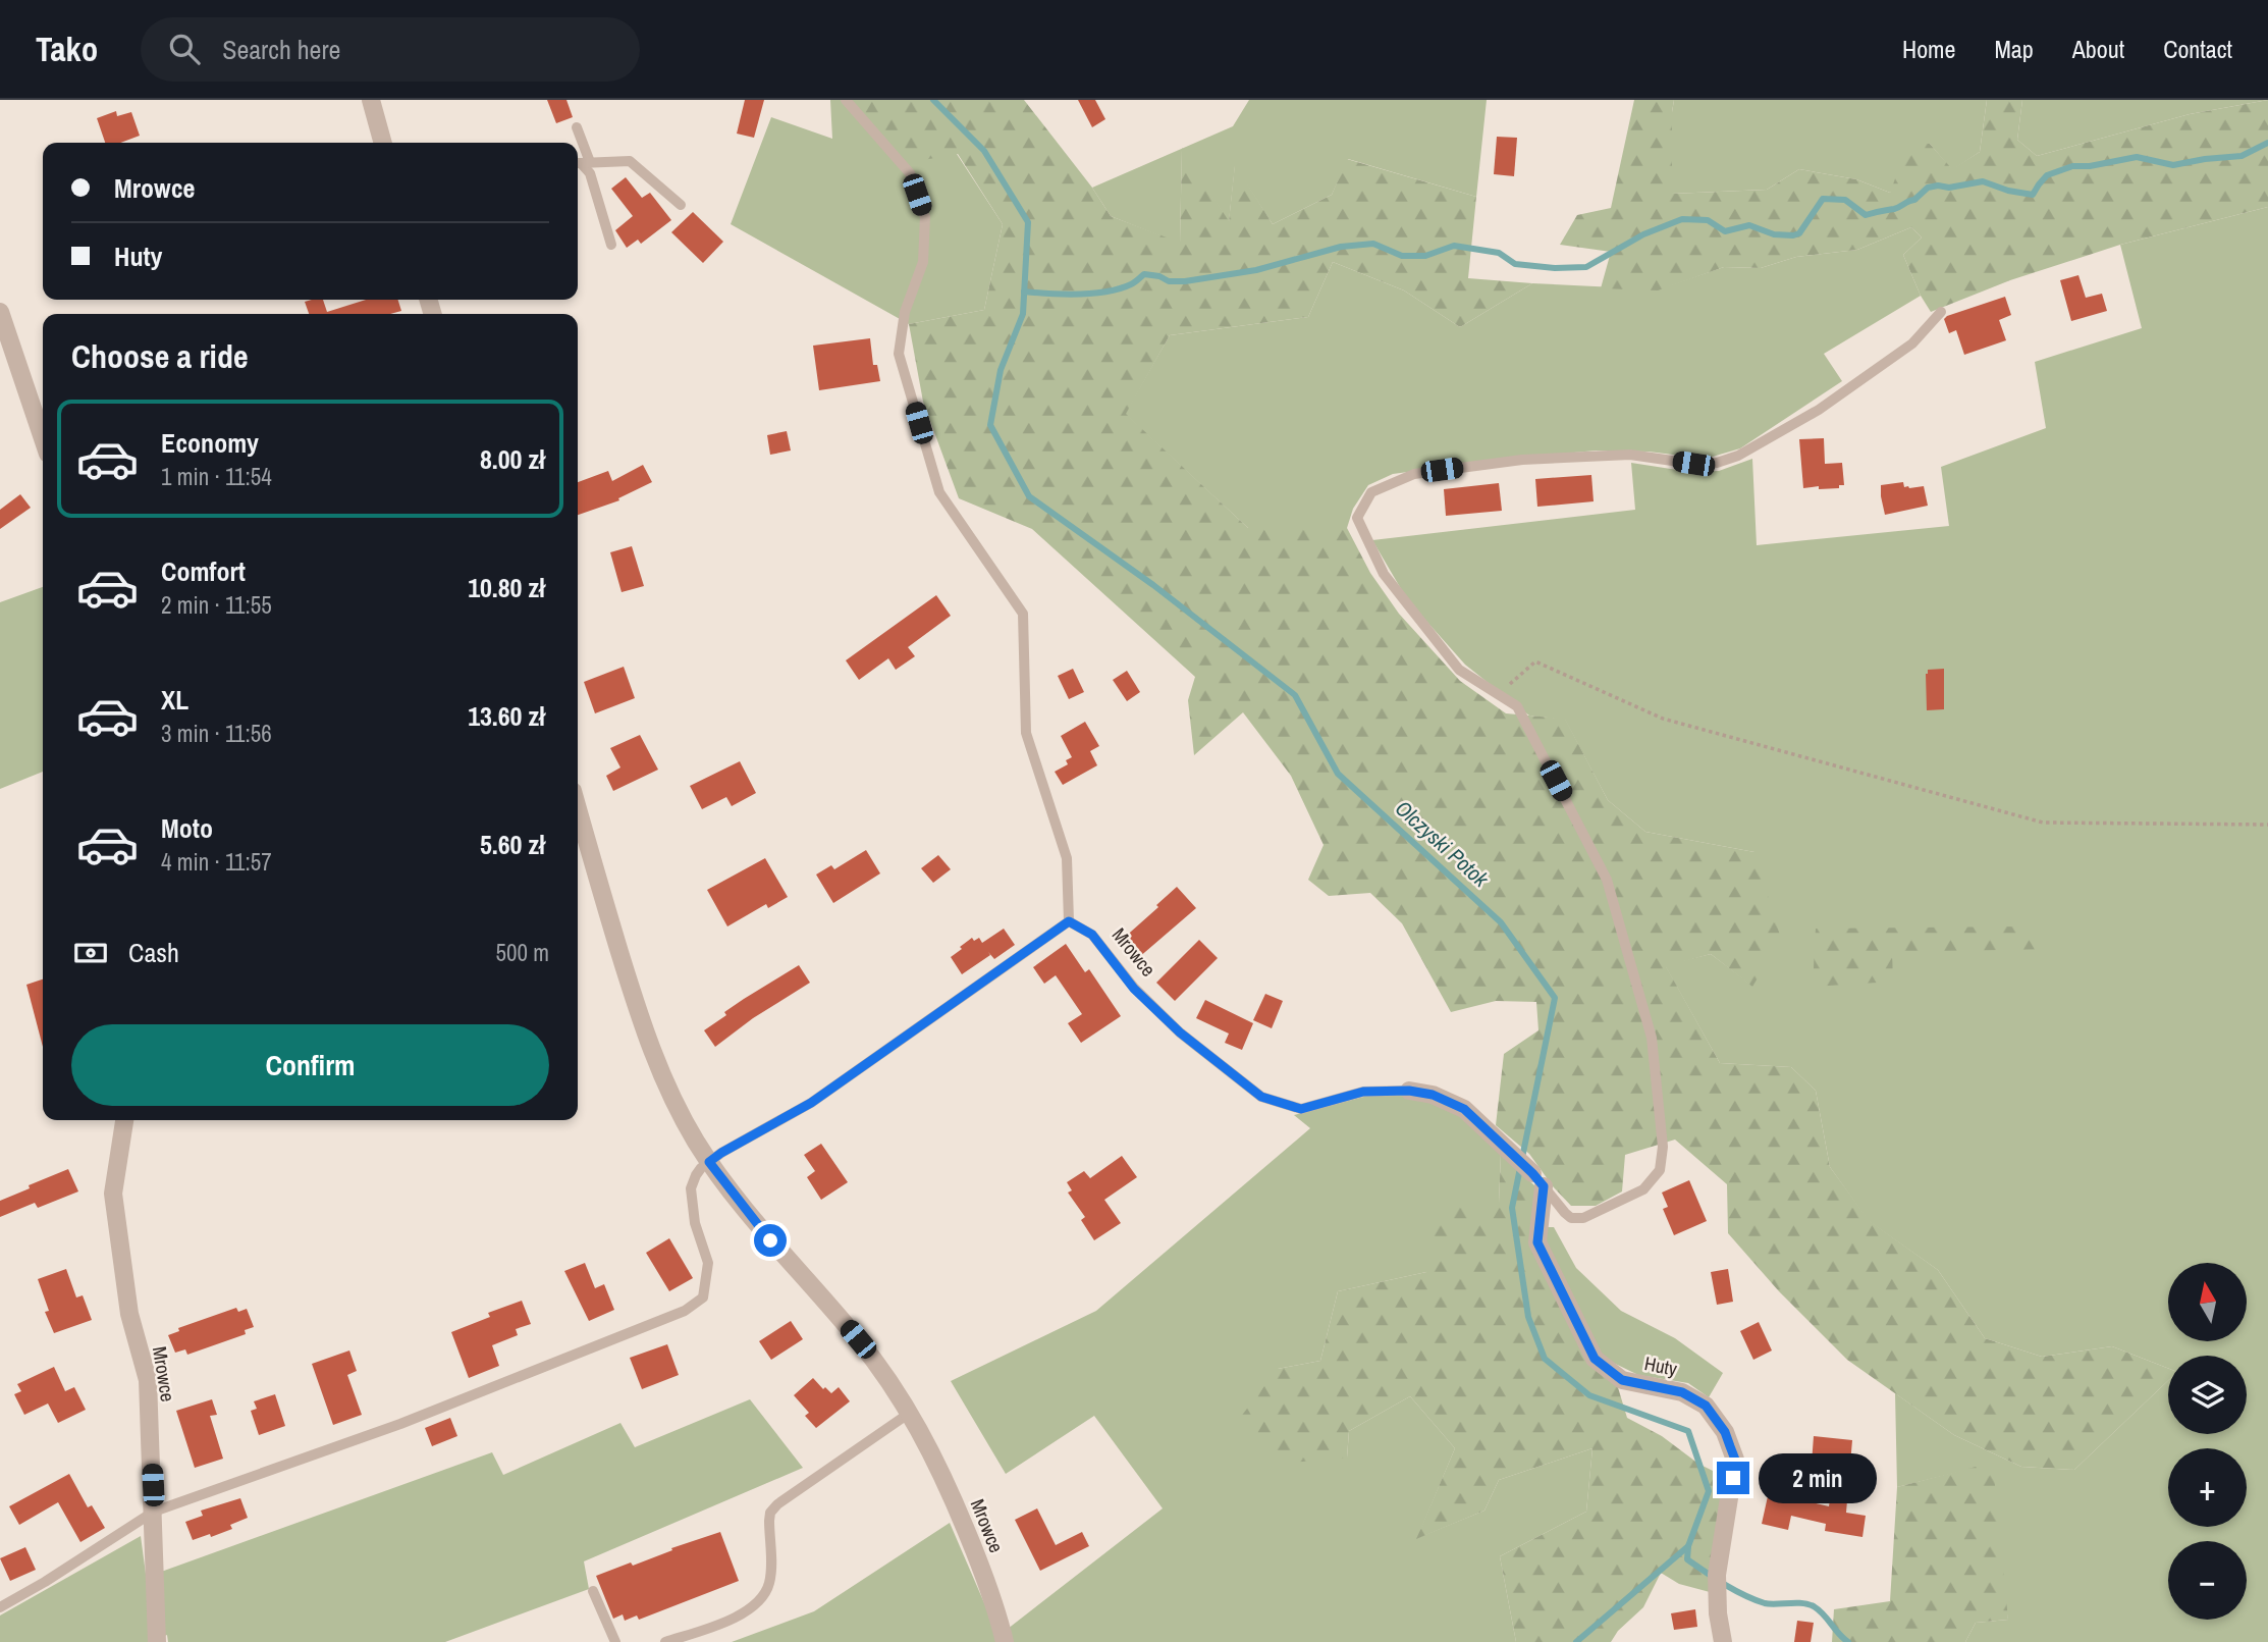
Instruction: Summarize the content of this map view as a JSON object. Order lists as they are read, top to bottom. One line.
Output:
{"streets":{"street":["Mrowce","Huty"]},"crossings":[["Mrowce","Huty"]],"water":["Olczyski Potok"],"north":"top","page":{"header":"Tako","search":"Search here","nav":["Home","Map","About","Contact"],"banner":["Mrowce","Huty"],"heading":"Choose a ride","list":[{"name":"Economy","note":"1 min · 11:54","value":"8.00 zł"},{"name":"Comfort","note":"2 min · 11:55","value":"10.80 zł"},{"name":"XL","note":"3 min · 11:56","value":"13.60 zł"},{"name":"Moto","note":"4 min · 11:57","value":"5.60 zł"}],"pay":["Cash","500 m"],"buttons":"Confirm","map_buttons":["+","−"],"bubble":"2 min"}}
